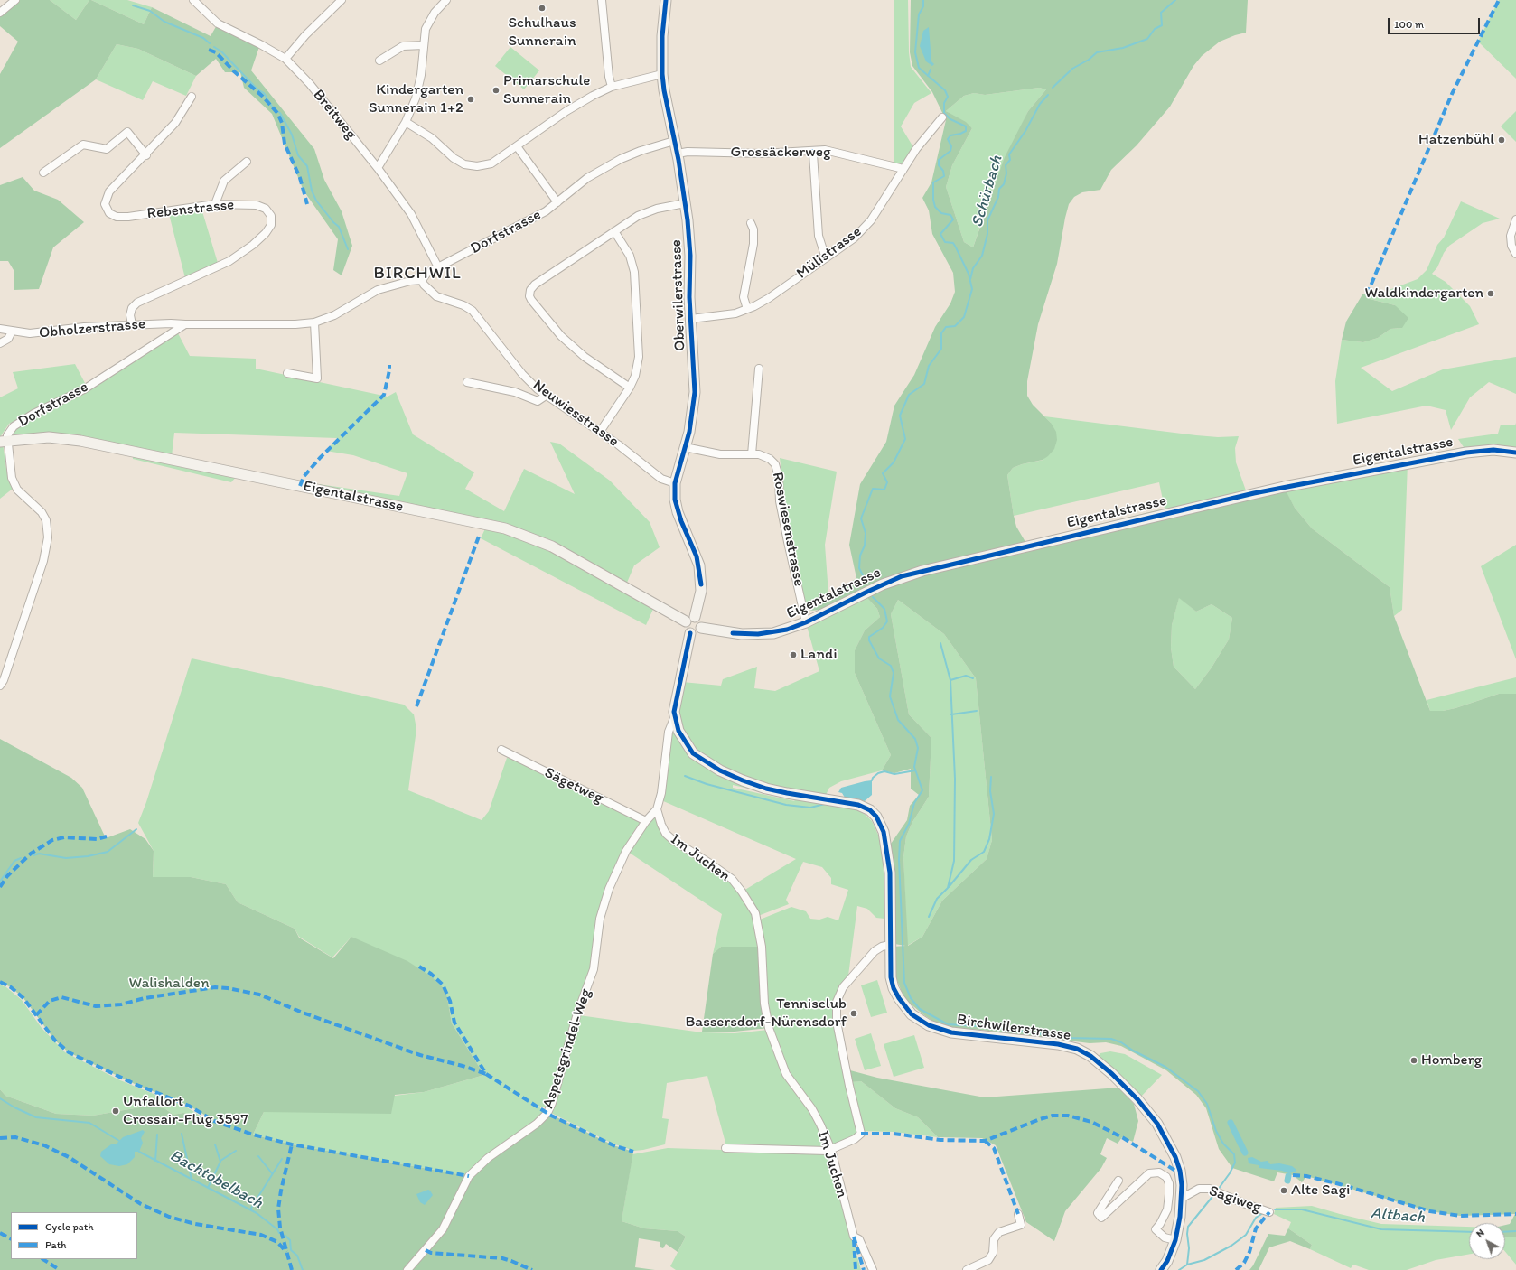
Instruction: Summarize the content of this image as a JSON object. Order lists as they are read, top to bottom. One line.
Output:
{"streets":{"street":["Breitweg","Grossäckerweg","Rebenstrasse","Dorfstrasse","Mülistrasse","Oberwilerstrasse","Obholzerstrasse","Neuwiesstrasse","Eigentalstrasse","Roswiesenstrasse","Sägetweg","Im Juchen","Birchwilerstrasse","Aspetsgrindel-Weg","Sagiweg"]},"crossings":[["Breitweg","Dorfstrasse"],["Grossäckerweg","Mülistrasse"],["Grossäckerweg","Oberwilerstrasse"],["Rebenstrasse","Obholzerstrasse"],["Dorfstrasse","Oberwilerstrasse"],["Dorfstrasse","Obholzerstrasse"],["Dorfstrasse","Neuwiesstrasse"],["Dorfstrasse","Eigentalstrasse"],["Mülistrasse","Oberwilerstrasse"],["Oberwilerstrasse","Neuwiesstrasse"],["Oberwilerstrasse","Eigentalstrasse"],["Oberwilerstrasse","Roswiesenstrasse"],["Eigentalstrasse","Roswiesenstrasse"],["Sägetweg","Aspetsgrindel-Weg"],["Im Juchen","Aspetsgrindel-Weg"],["Birchwilerstrasse","Sagiweg"]],"districts":["BIRCHWIL"],"water":["Schürbach","Bachtobelbach","Altbach"],"parks":["Walishalden"],"places":["Schulhaus Sunnerain","Primarschule Sunnerain","Kindergarten Sunnerain 1+2","Hatzenbühl","Waldkindergarten","Landi","Tennisclub Bassersdorf-Nürensdorf","Homberg","Unfallort Crossair-Flug 3597","Alte Sagi"],"legend":["Cycle path","Path"],"scale_bar":"100 m","north":"top left"}
